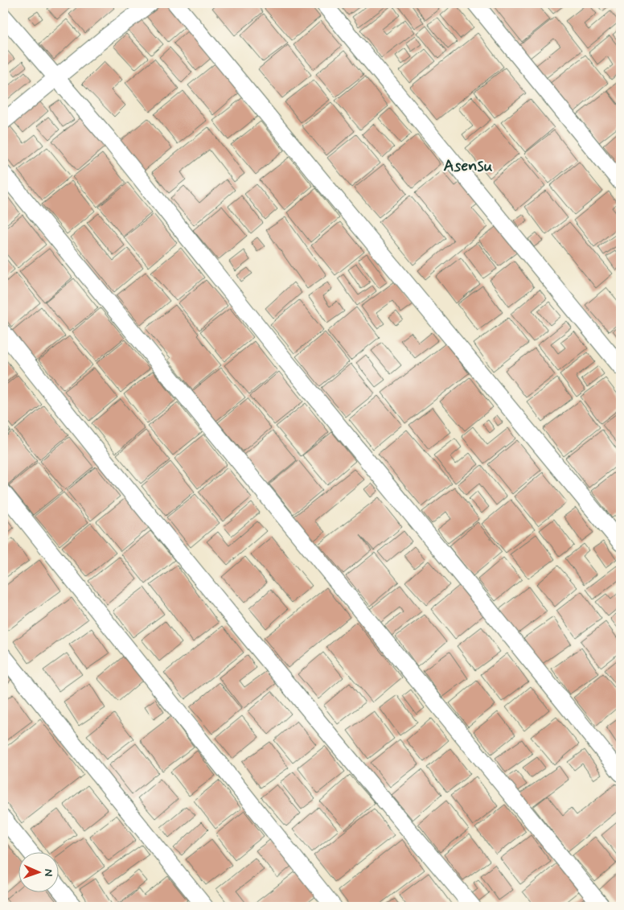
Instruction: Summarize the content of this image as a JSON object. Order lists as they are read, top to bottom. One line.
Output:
{"districts":["Asensu"],"north":"right"}
